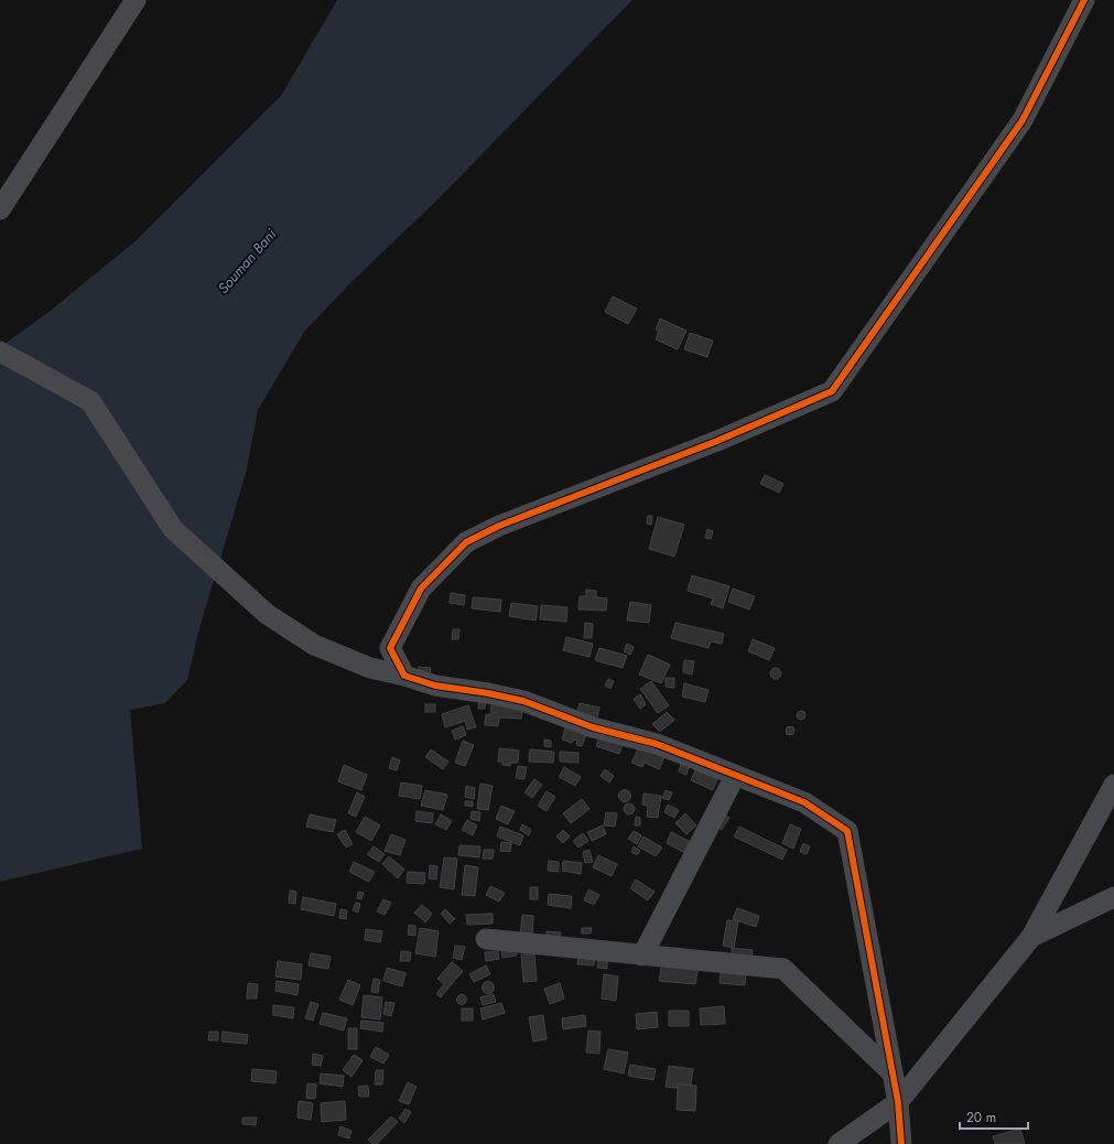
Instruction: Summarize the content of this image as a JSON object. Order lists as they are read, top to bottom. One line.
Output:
{"water":["Souman Bani"],"scale_bar":"20 m"}
